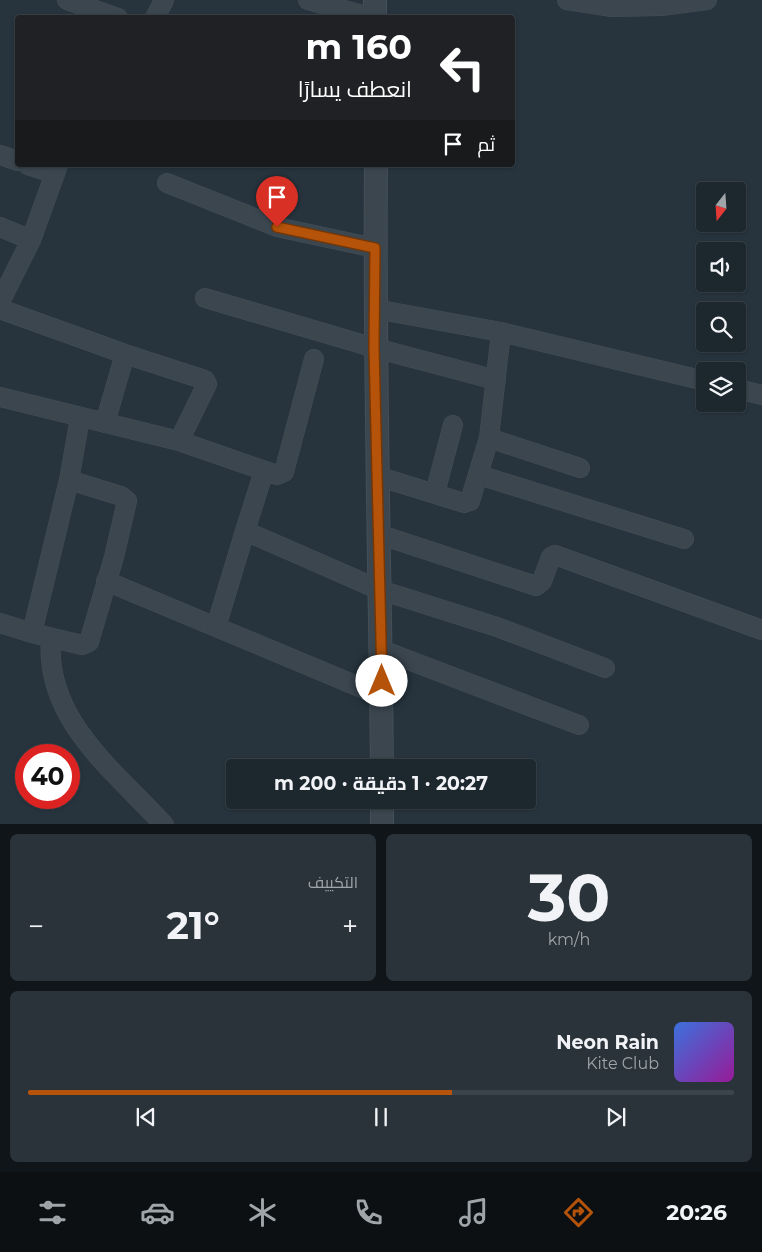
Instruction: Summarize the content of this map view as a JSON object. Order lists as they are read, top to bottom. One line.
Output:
{"north":"bottom","page":{"turn":["160 m","انعطف يسارًا"],"then":"ثم","limit":"40","trip":"20:27 · 1 دقيقة · 200 m","tile":[["30","km/h"],"التكييف"],"heat":["−","21°","+"],"song":["Neon Rain","Kite Club"],"tabs":"20:26"}}
